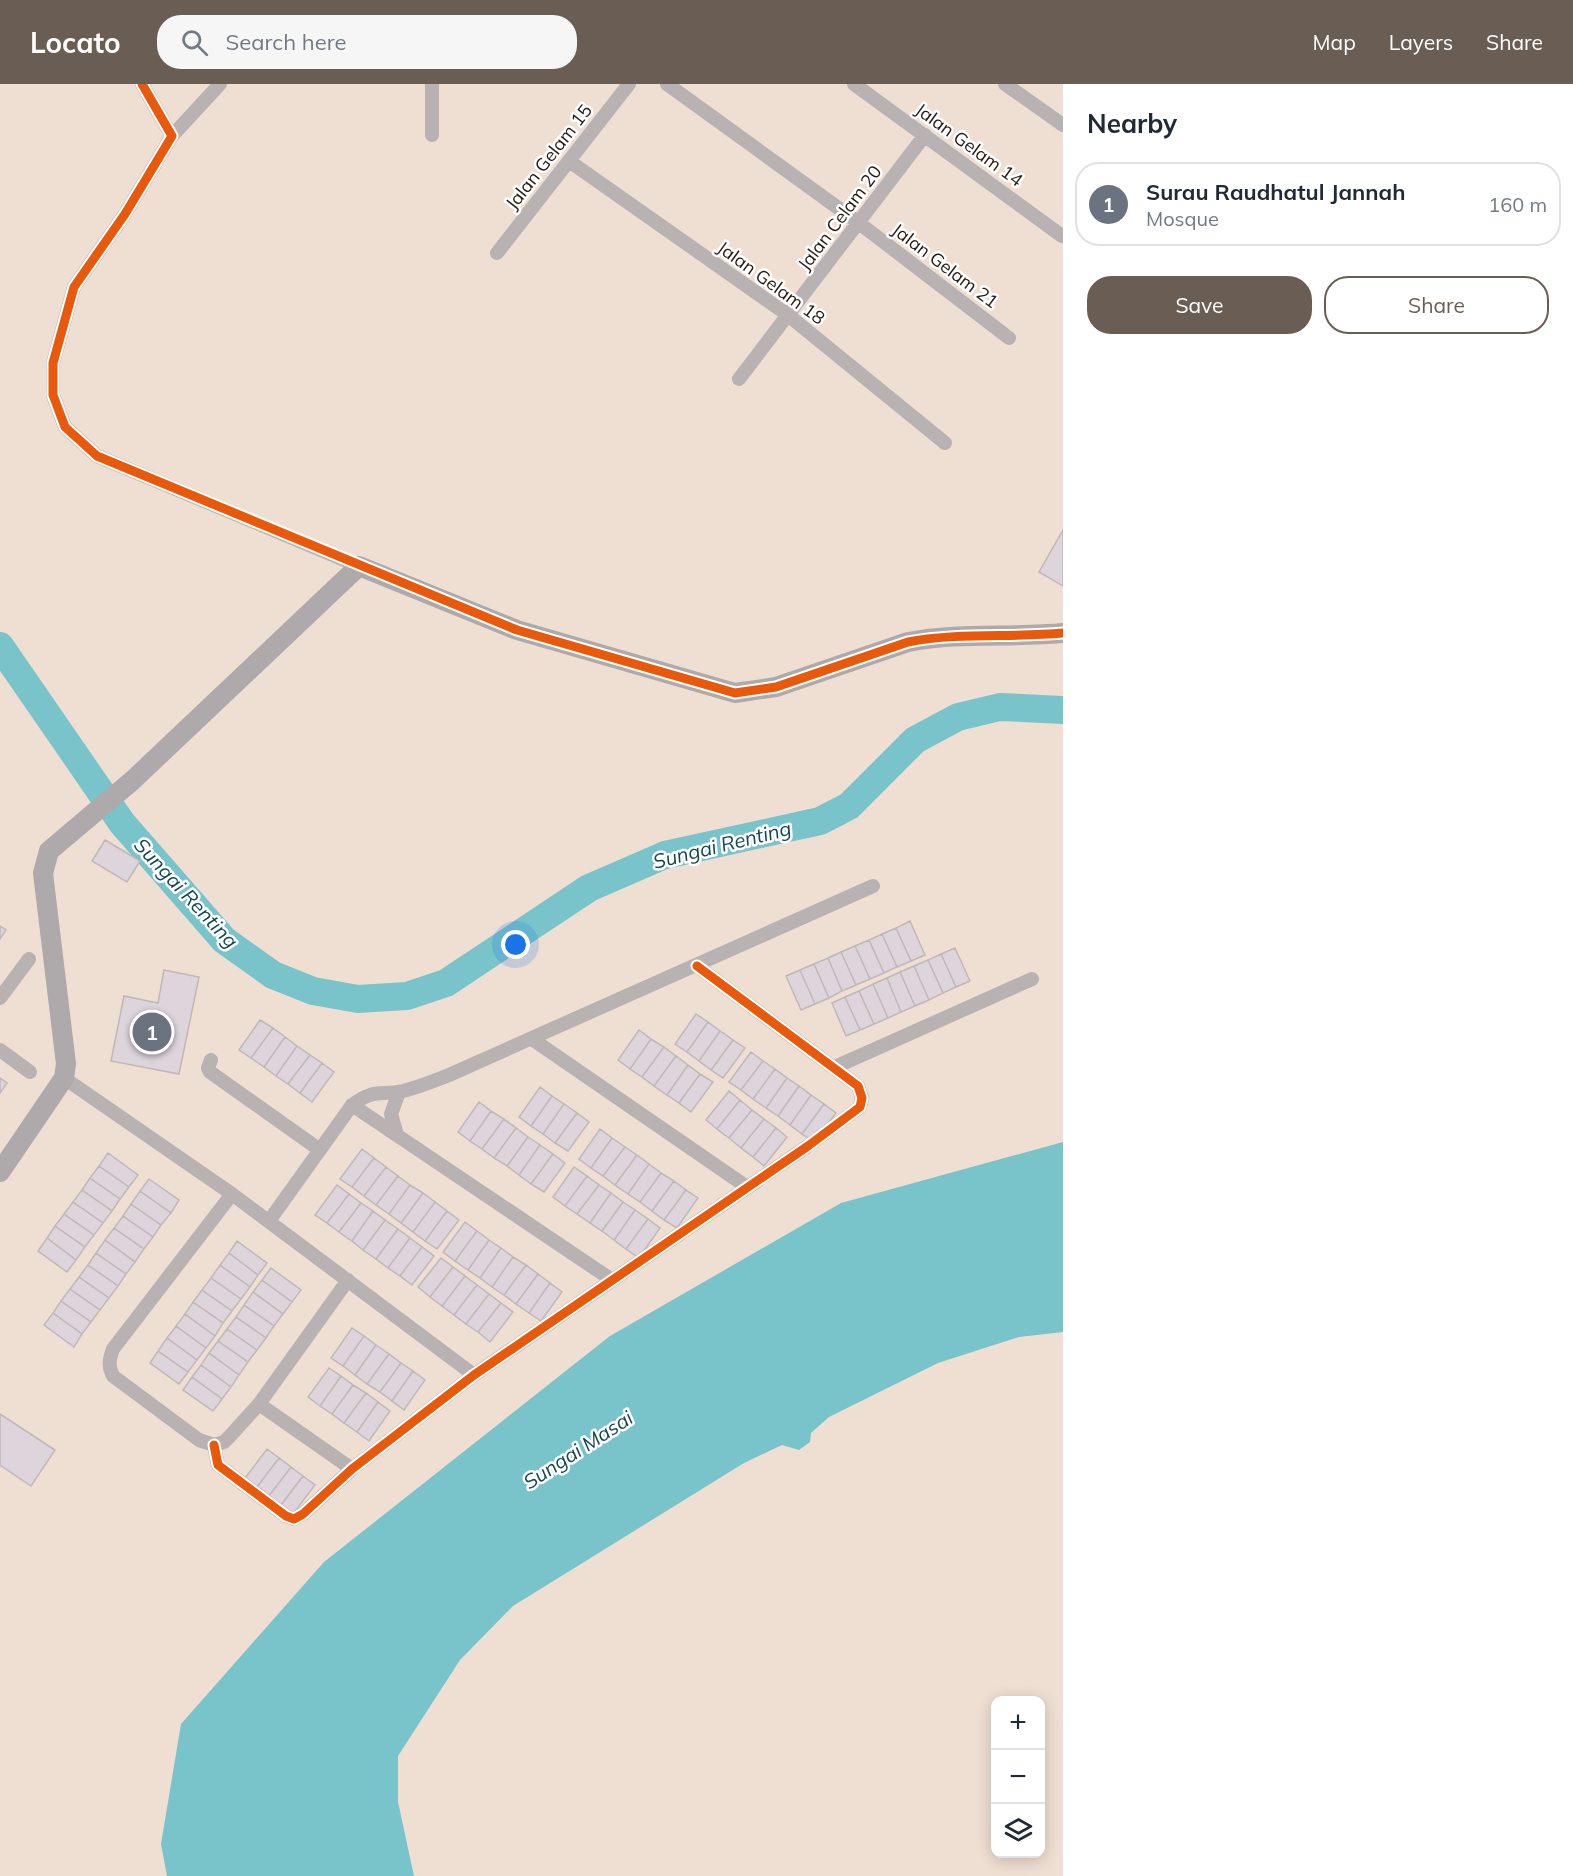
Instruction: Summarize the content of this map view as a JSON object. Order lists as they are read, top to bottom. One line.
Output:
{"streets":{"street":["Jalan Gelam 14","Jalan Gelam 15","Jalan Celam 20","Jalan Gelam 21","Jalan Gelam 18"]},"crossings":[["Jalan Gelam 14","Jalan Celam 20"],["Jalan Gelam 15","Jalan Gelam 18"],["Jalan Celam 20","Jalan Gelam 21"],["Jalan Celam 20","Jalan Gelam 18"]],"water":["Sungai Renting","Sungai Masai"],"page":{"header":"Locato","search":"Search here","nav":["Map","Layers","Share"],"heading":"Nearby","list":[{"mark":"1","name":"Surau Raudhatul Jannah","note":"Mosque","value":"160 m"}],"buttons":["Save","Share"],"pins":"1","map_buttons":["+","−"]}}
